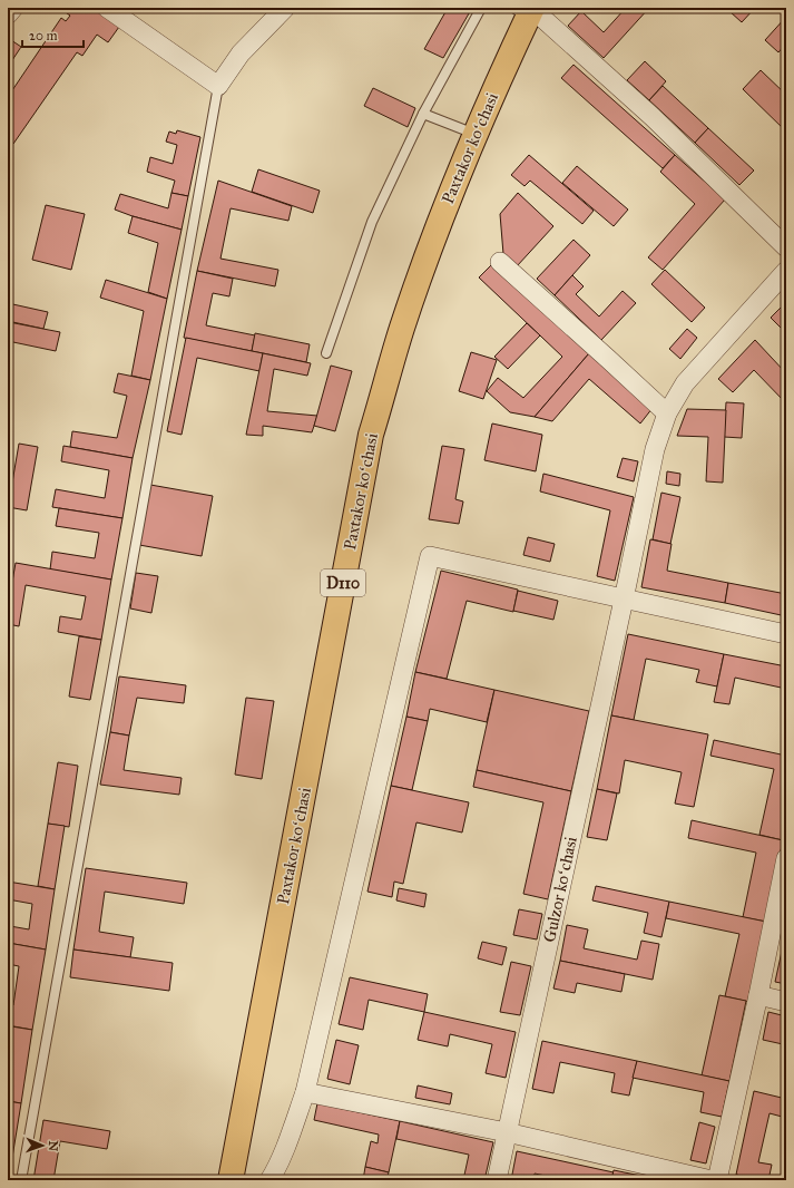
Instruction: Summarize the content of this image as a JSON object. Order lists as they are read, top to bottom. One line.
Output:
{"streets":{"main road":["Paxtakor koʻchasi","D110"],"street":["Gulzor koʻchasi"]},"scale_bar":"20 m","north":"right"}
